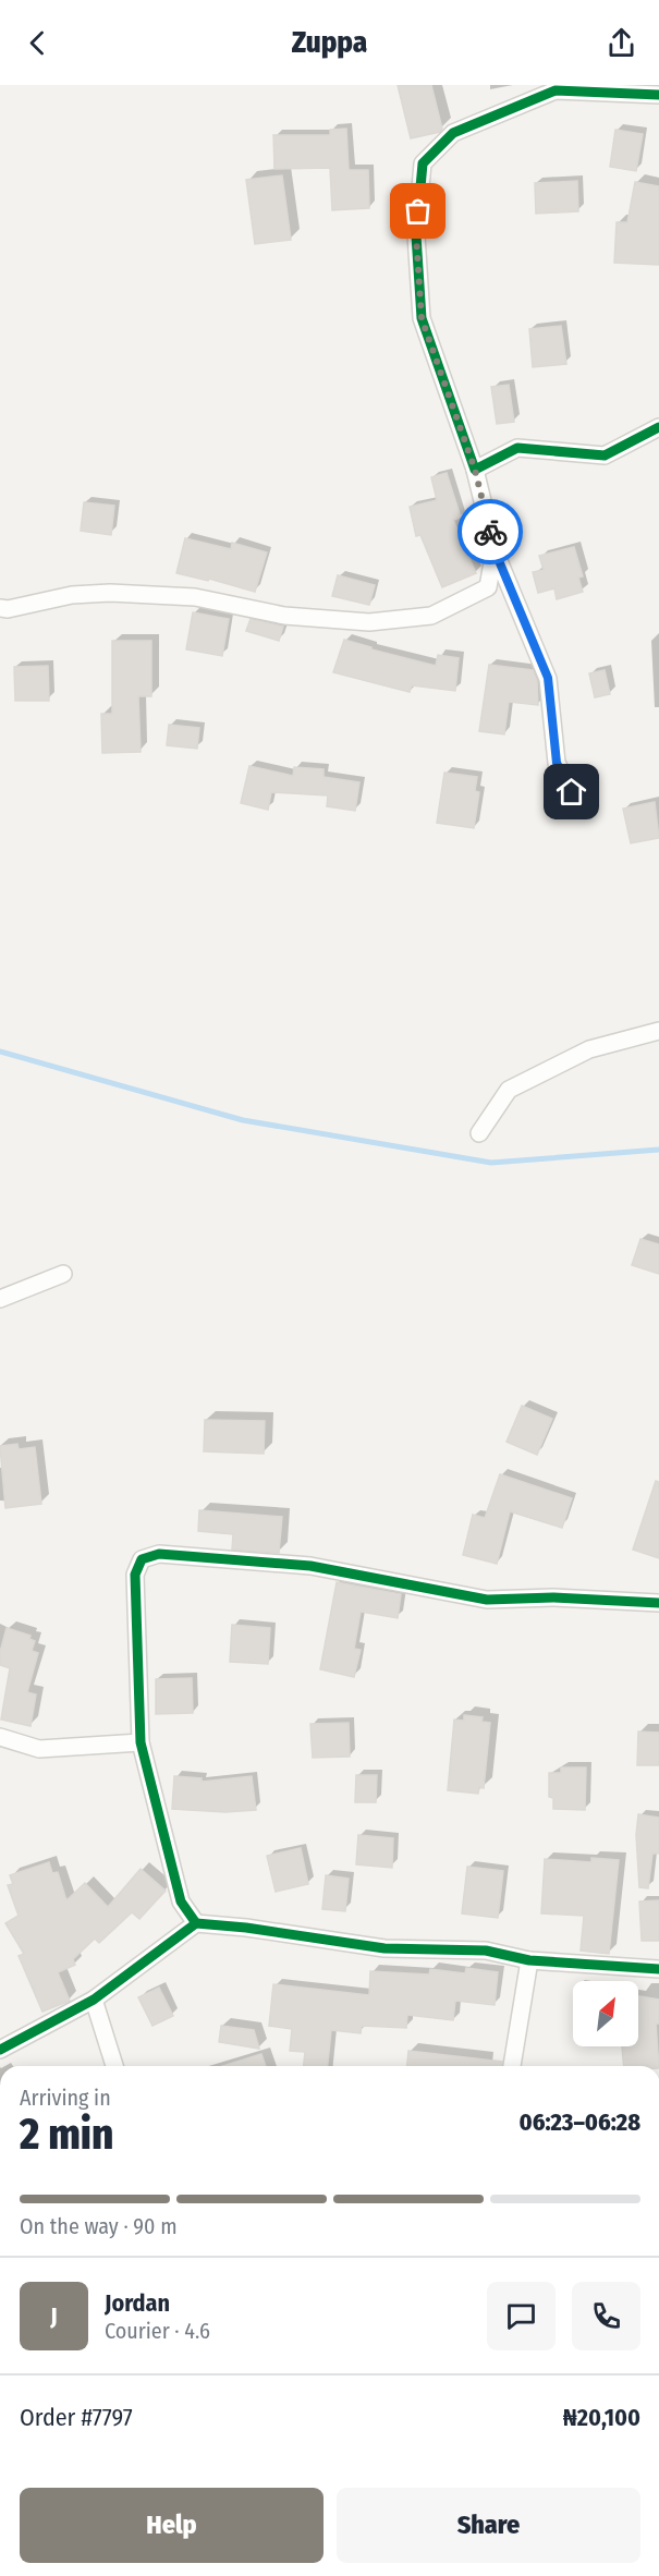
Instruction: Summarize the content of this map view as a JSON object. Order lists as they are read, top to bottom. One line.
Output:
{"north":"top right","page":{"header":"Zuppa","heading":["2 min","Arriving in","06:23–06:28"],"panel":["Jordan","Courier · 4.6","Order #7797","₦20,100"],"bar":"On the way · 90 m","round":"J","buttons":["Help","Share"]}}
